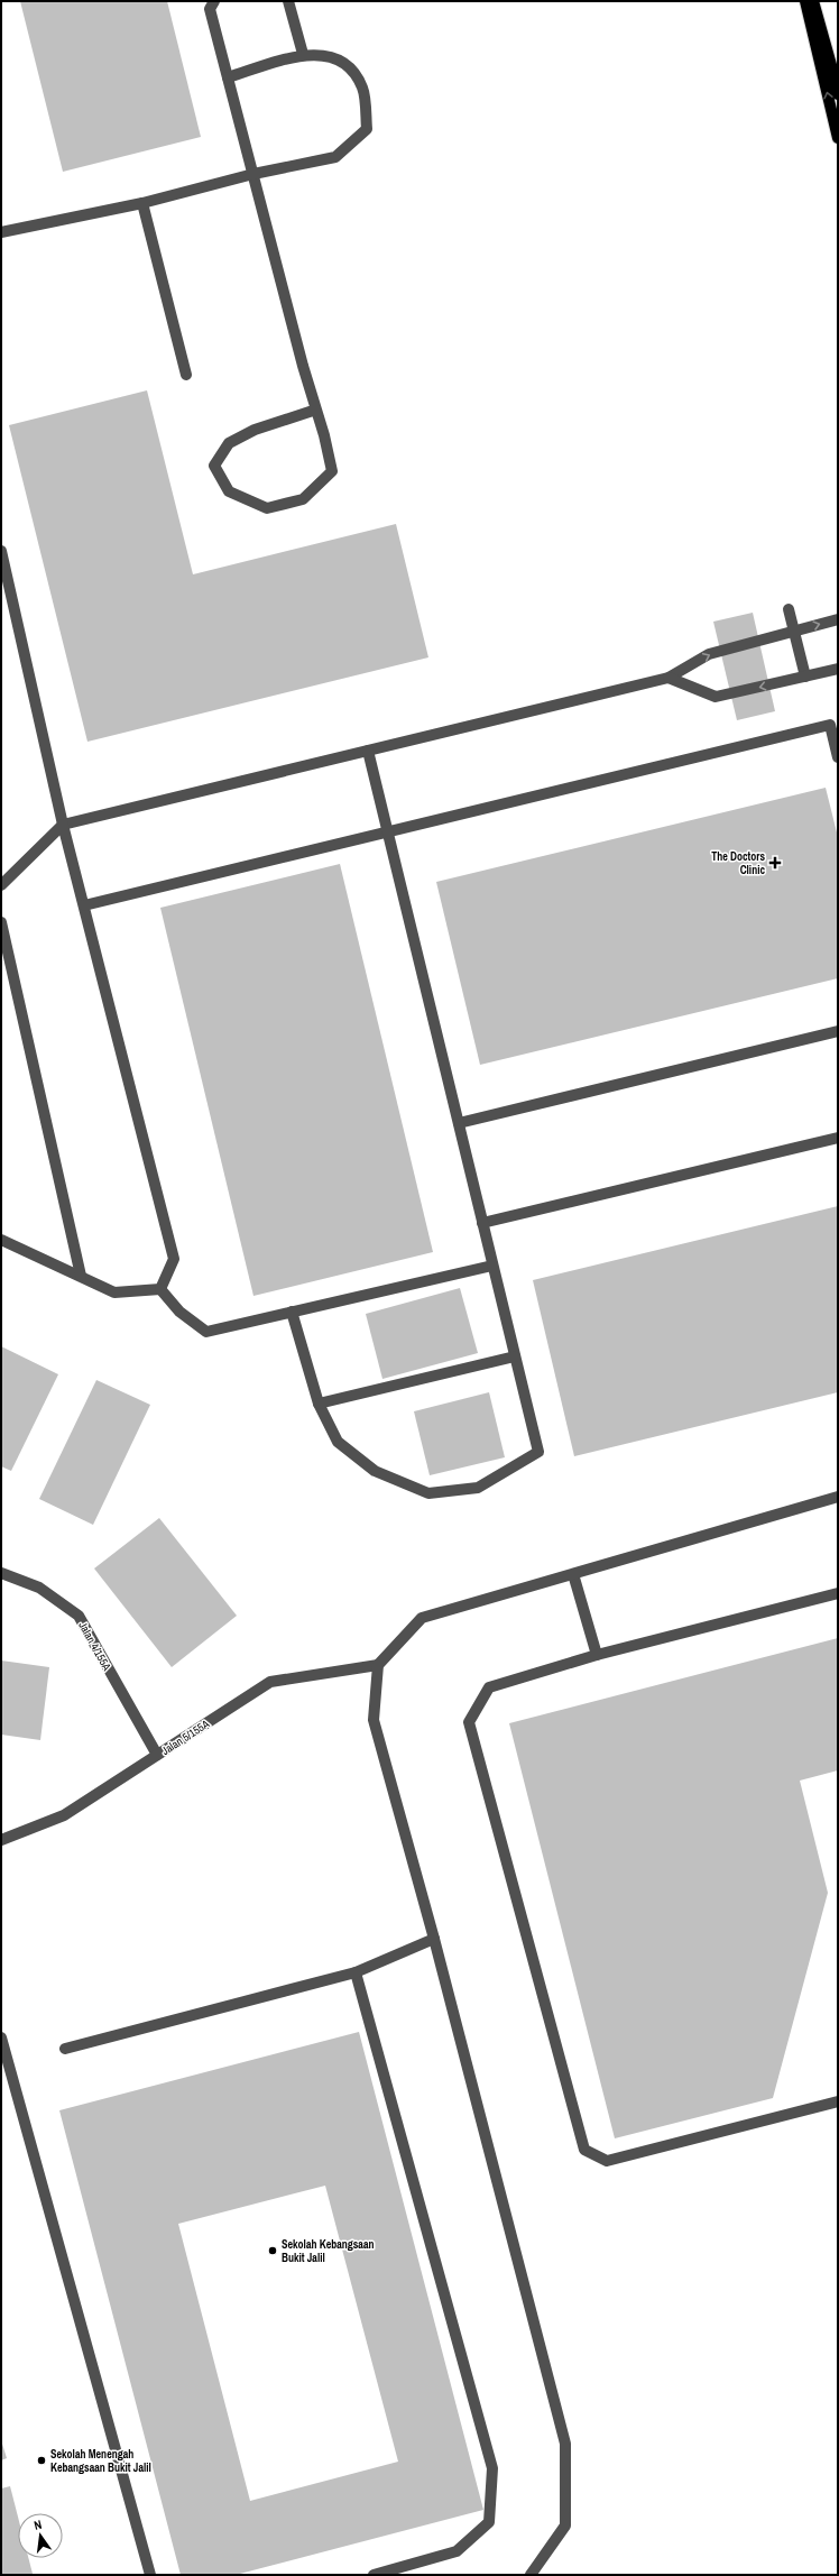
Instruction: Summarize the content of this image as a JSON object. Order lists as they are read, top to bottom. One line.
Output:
{"streets":{"street":["Jalan 4/155A","Jalan 5/155A"]},"crossings":[["Jalan 4/155A","Jalan 5/155A"]],"places":{"health":["The Doctors Clinic"],"other":["Sekolah Kebangsaan Bukit Jalil","Sekolah Menengah Kebangsaan Bukit Jalil"]},"north":"top"}
